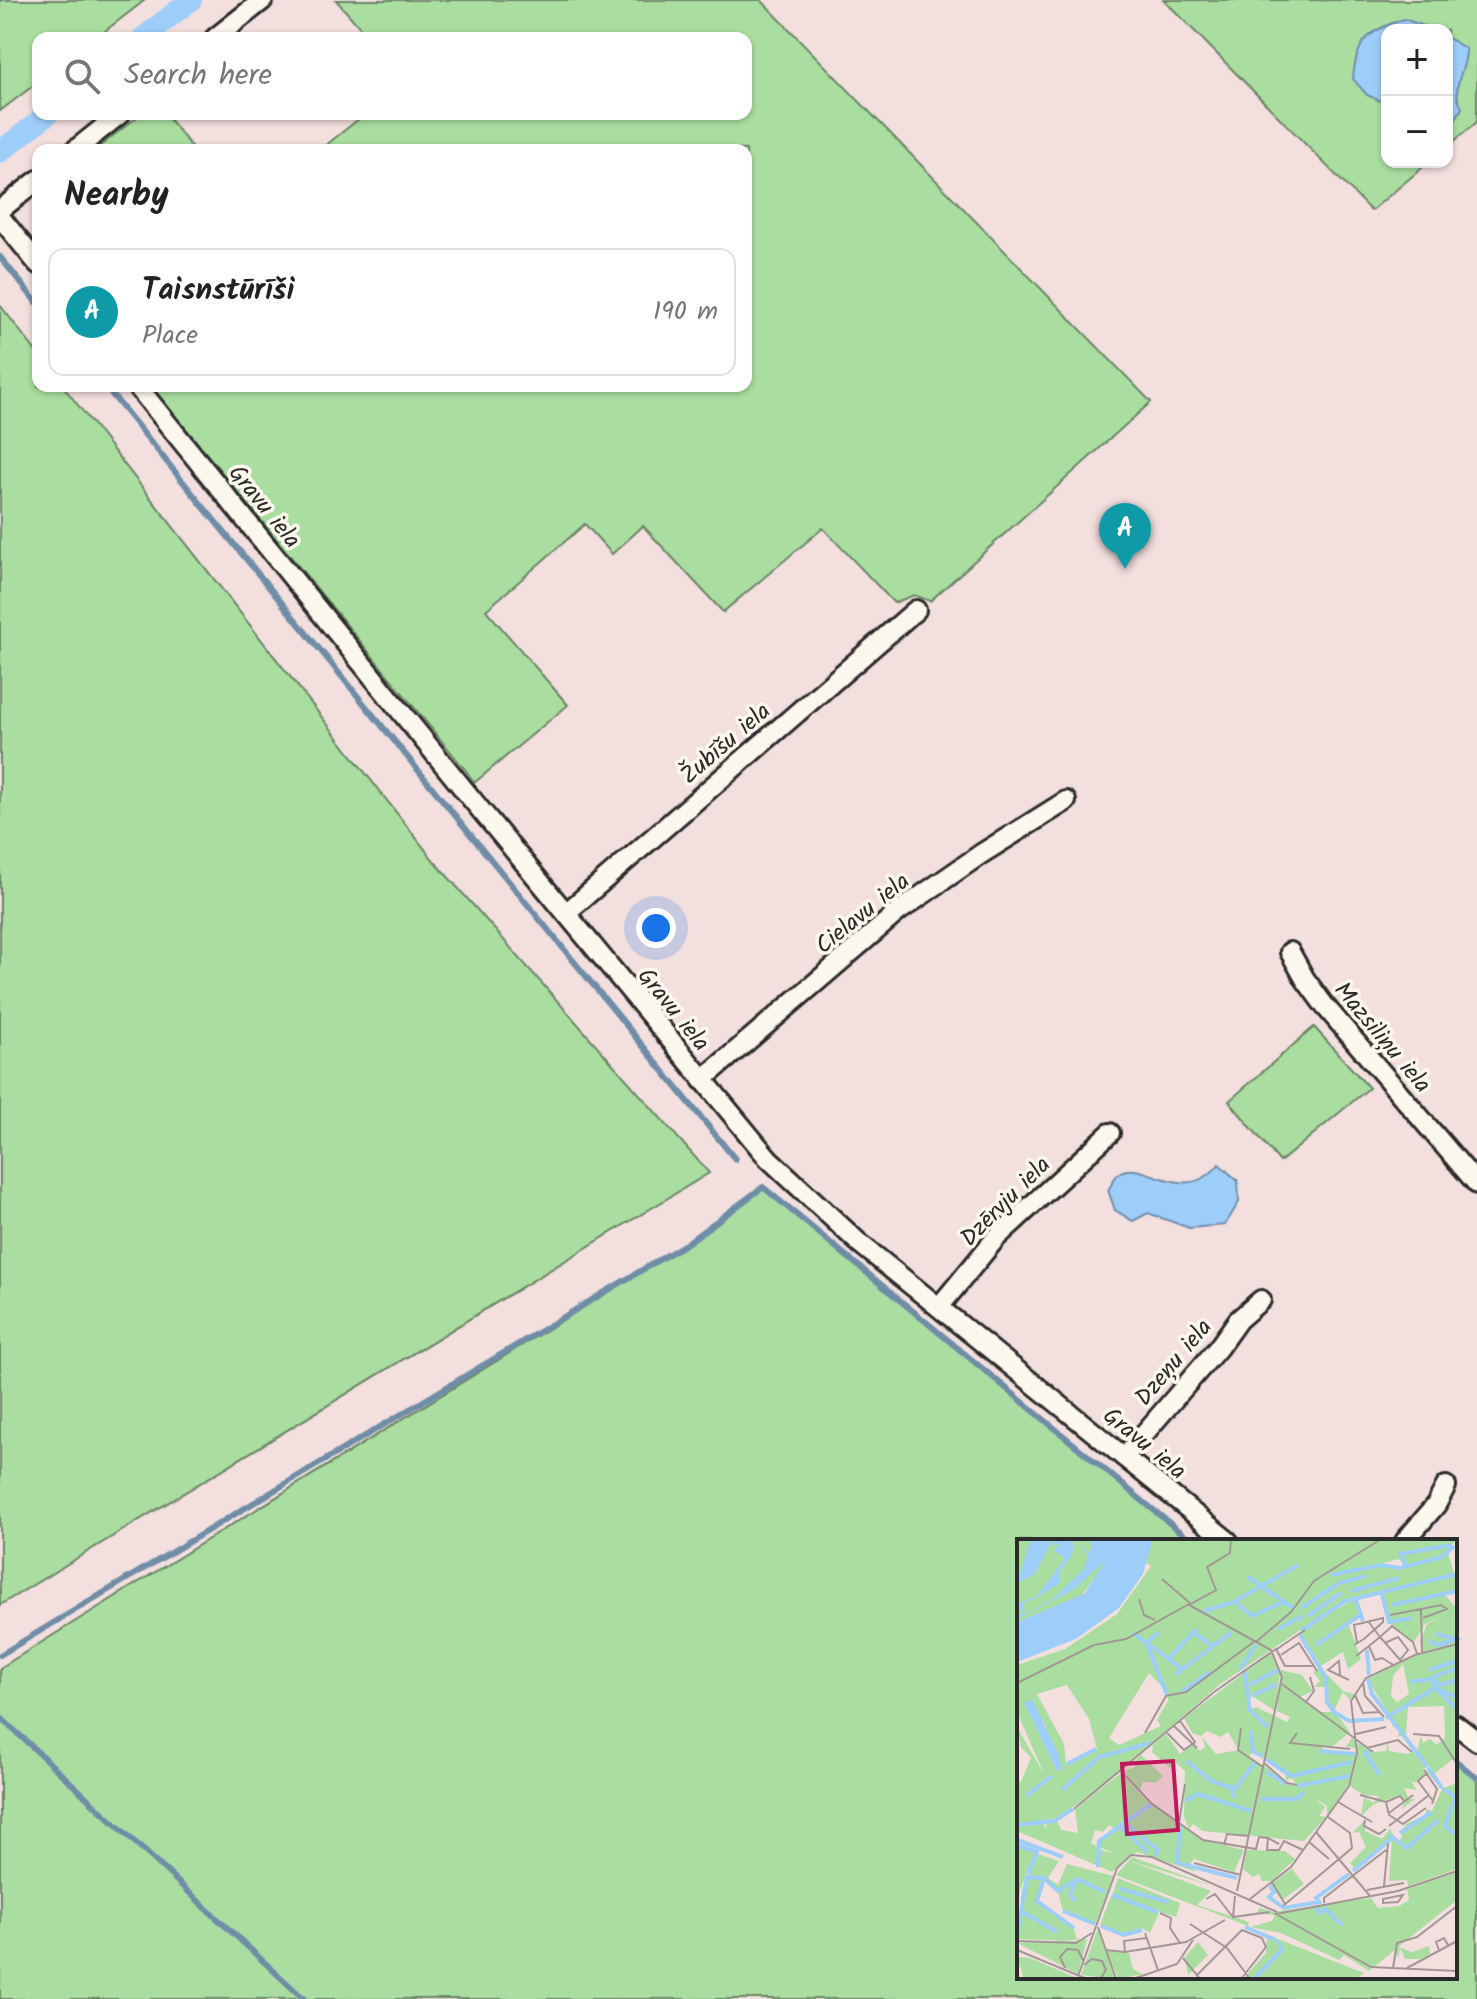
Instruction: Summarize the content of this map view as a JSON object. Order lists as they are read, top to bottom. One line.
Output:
{"streets":{"street":["Gravu iela","Žubīšu iela","Cielavu iela","Mazsiliņu iela","Dzērvju iela","Dzeņu iela"]},"crossings":[["Gravu iela","Žubīšu iela"],["Gravu iela","Cielavu iela"],["Gravu iela","Dzērvju iela"],["Gravu iela","Dzeņu iela"]],"page":{"map_buttons":["+","−"],"search":"Search here","heading":"Nearby","list":[{"mark":"A","name":"Taisnstūrīši","note":"Place","value":"190 m"}],"pins":"A"}}
